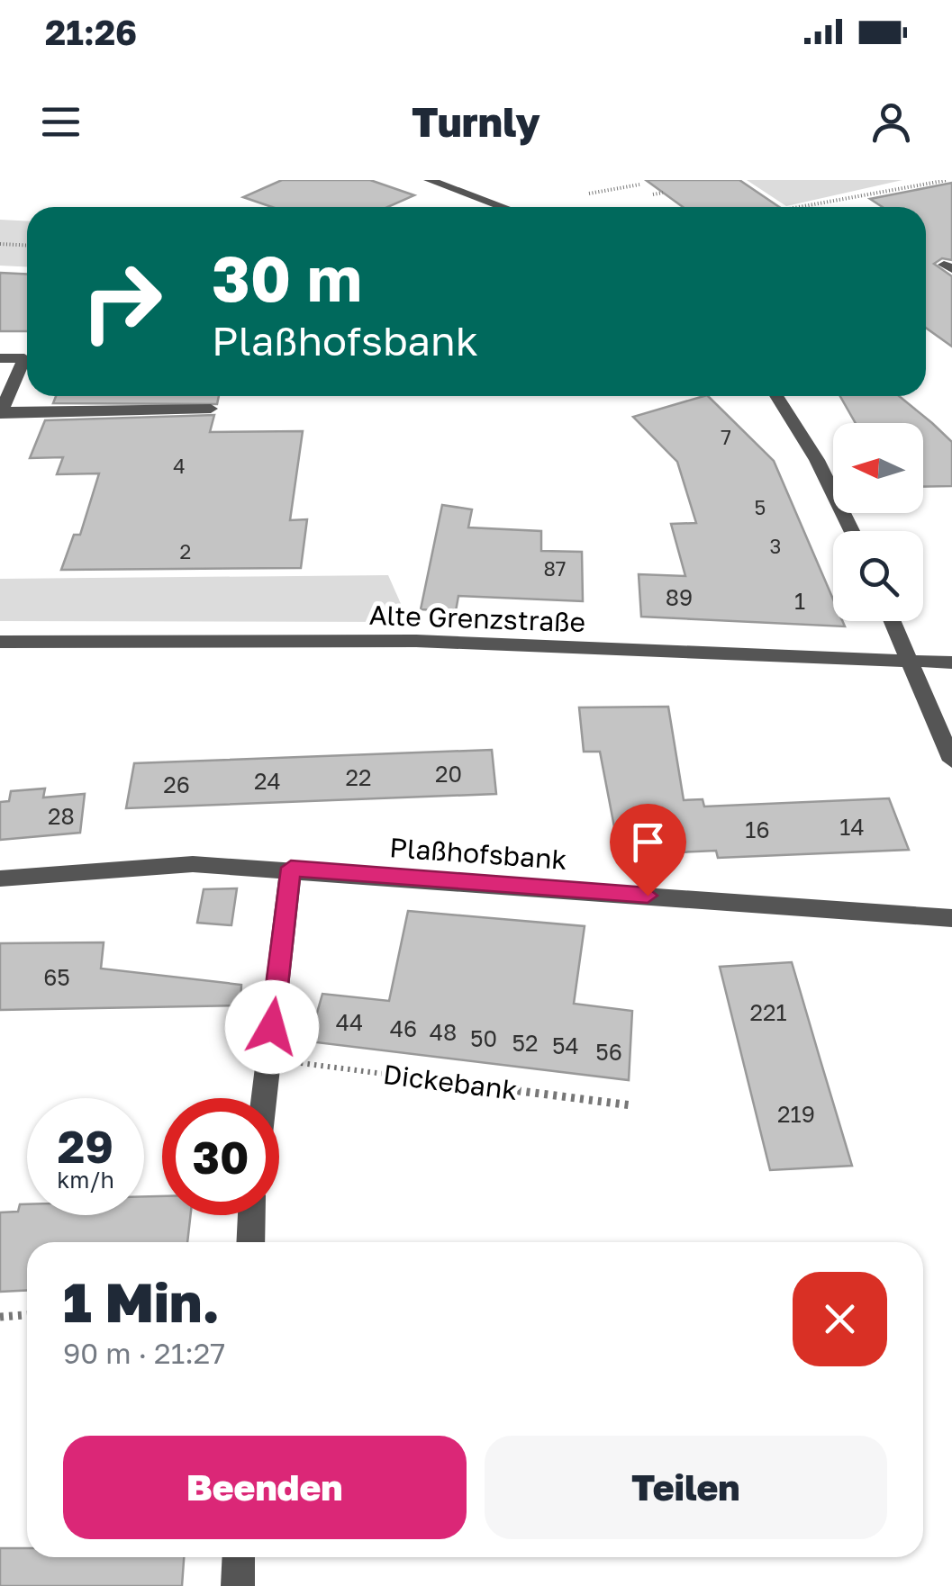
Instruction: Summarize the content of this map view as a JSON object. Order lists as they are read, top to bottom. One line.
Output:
{"streets":{"street":["Alte Grenzstraße","Plaßhofsbank"],"path":["Dickebank"]},"house_numbers":["7","4","5","3","2","87","89","1","20","22","24","26","28","14","16","65","221","44","46","48","50","52","54","56","219"],"north":"left","page":{"status":"21:26","header":"Turnly","turn":["30 m","Plaßhofsbank"],"speed":"29 km/h","limit":"30","heading":["1 Min.","90 m · 21:27"],"buttons":["Beenden","Teilen"]}}
